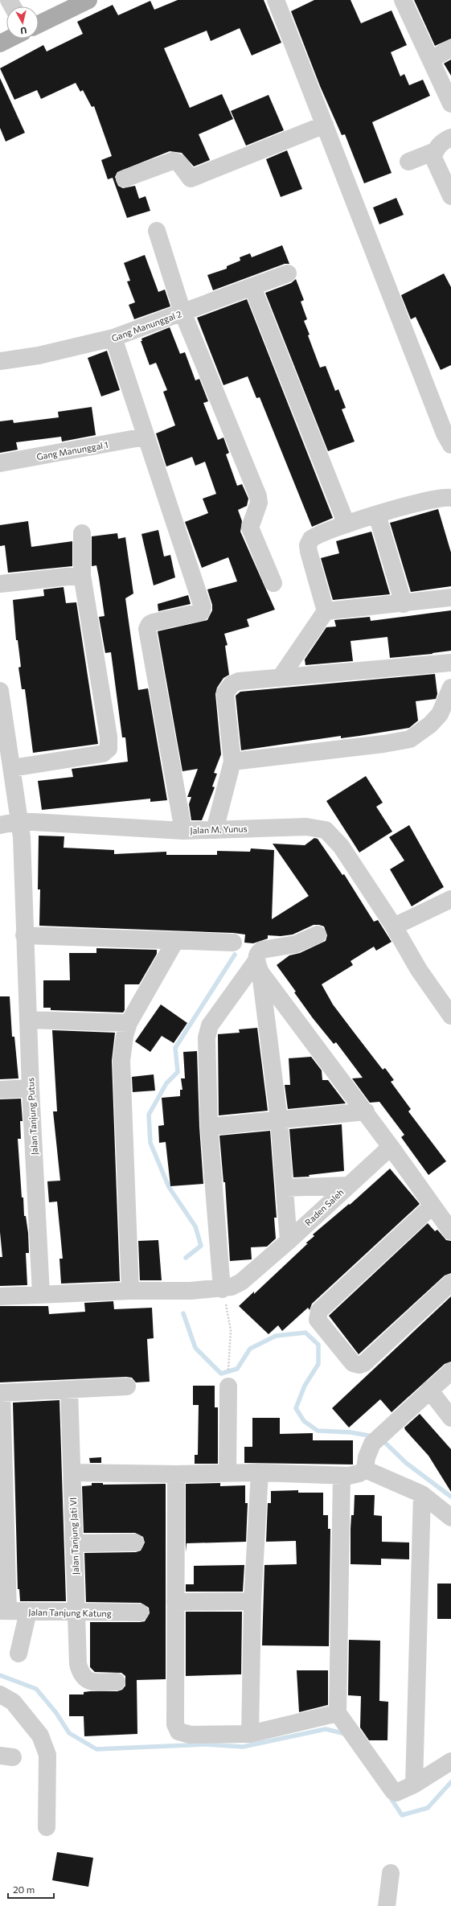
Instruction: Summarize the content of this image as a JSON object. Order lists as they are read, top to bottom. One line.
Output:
{"streets":{"street":["Gang Manunggal 2","Gang Manunggal 1","Jalan M. Yunus","Jalan Tanjung Putus","Raden Saleh","Jalan Tanjung Jati VI","Jalan Tanjung Katung"]},"crossings":[["Jalan M. Yunus","Jalan Tanjung Putus"],["Jalan Tanjung Jati VI","Jalan Tanjung Katung"]],"scale_bar":"20 m","north":"bottom"}
